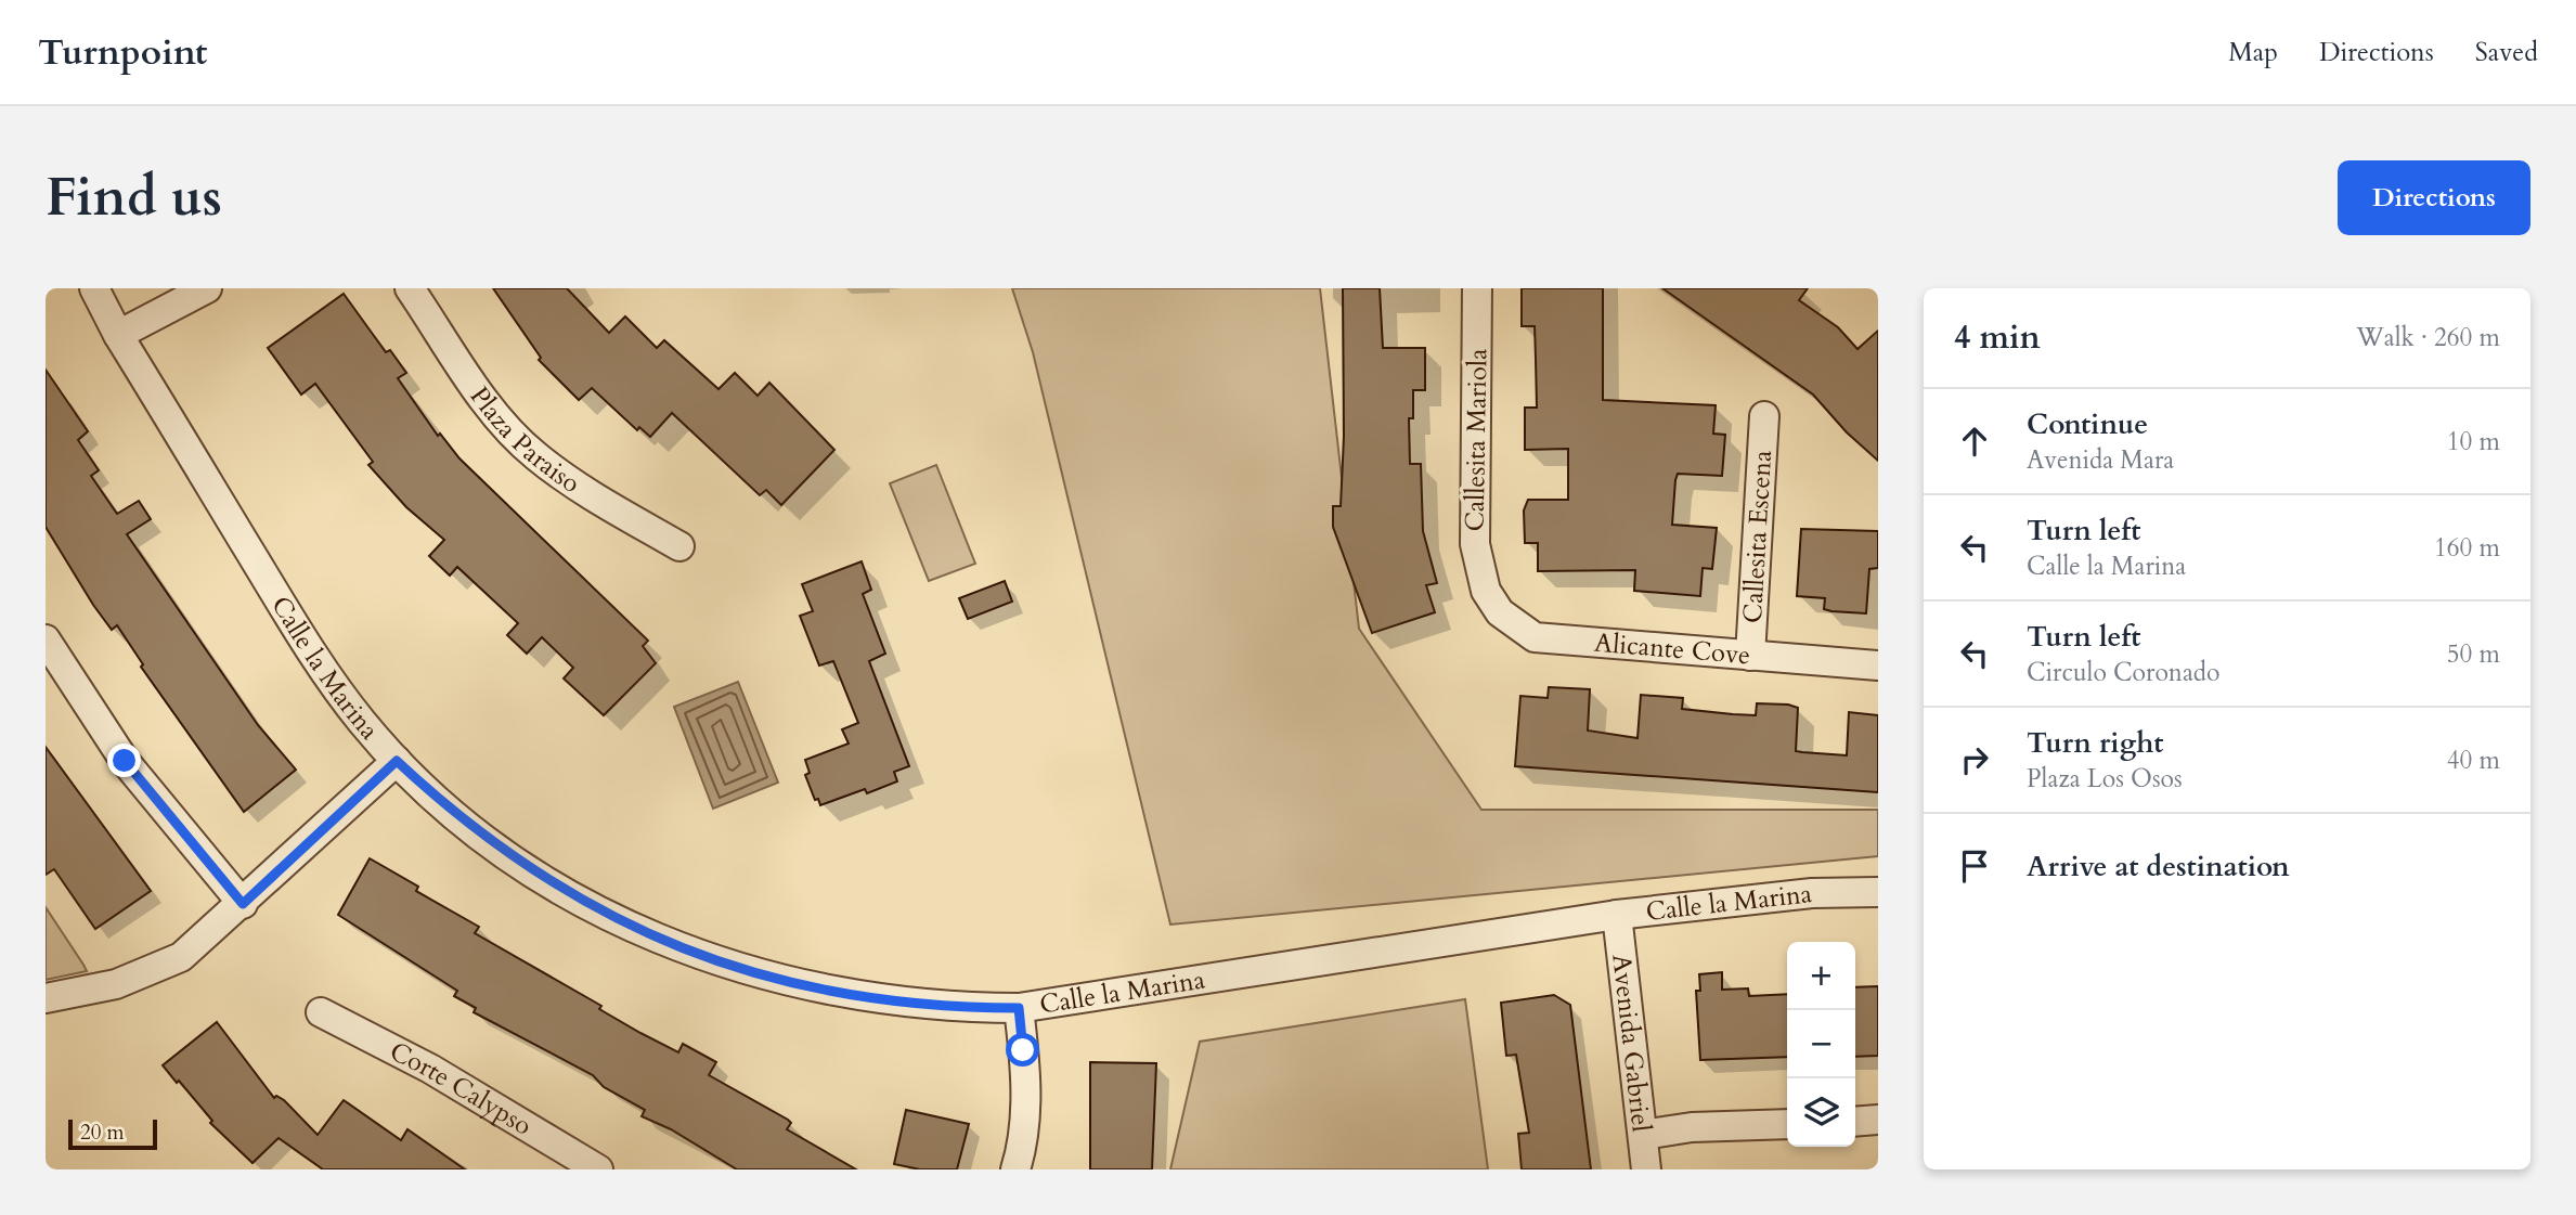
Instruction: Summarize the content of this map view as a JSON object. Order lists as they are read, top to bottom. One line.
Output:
{"streets":{"street":["Plaza Paraiso","Callesita Mariola","Callesita Escena","Alicante Cove","Calle la Marina","Avenida Gabriel","Corte Calypso"]},"crossings":[["Callesita Mariola","Alicante Cove"],["Callesita Escena","Alicante Cove"],["Calle la Marina","Avenida Gabriel"]],"scale_bar":"20 m","page":{"header":"Turnpoint","nav":["Map","Directions","Saved"],"buttons":"Directions","title":"Find us","heading":["4 min","Walk · 260 m"],"list":[["Continue","Avenida Mara","10 m"],["Turn left","Calle la Marina","160 m"],["Turn left","Circulo Coronado","50 m"],["Turn right","Plaza Los Osos","40 m"],"Arrive at destination"],"map_buttons":["+","−"],"scale":"20 m"}}
